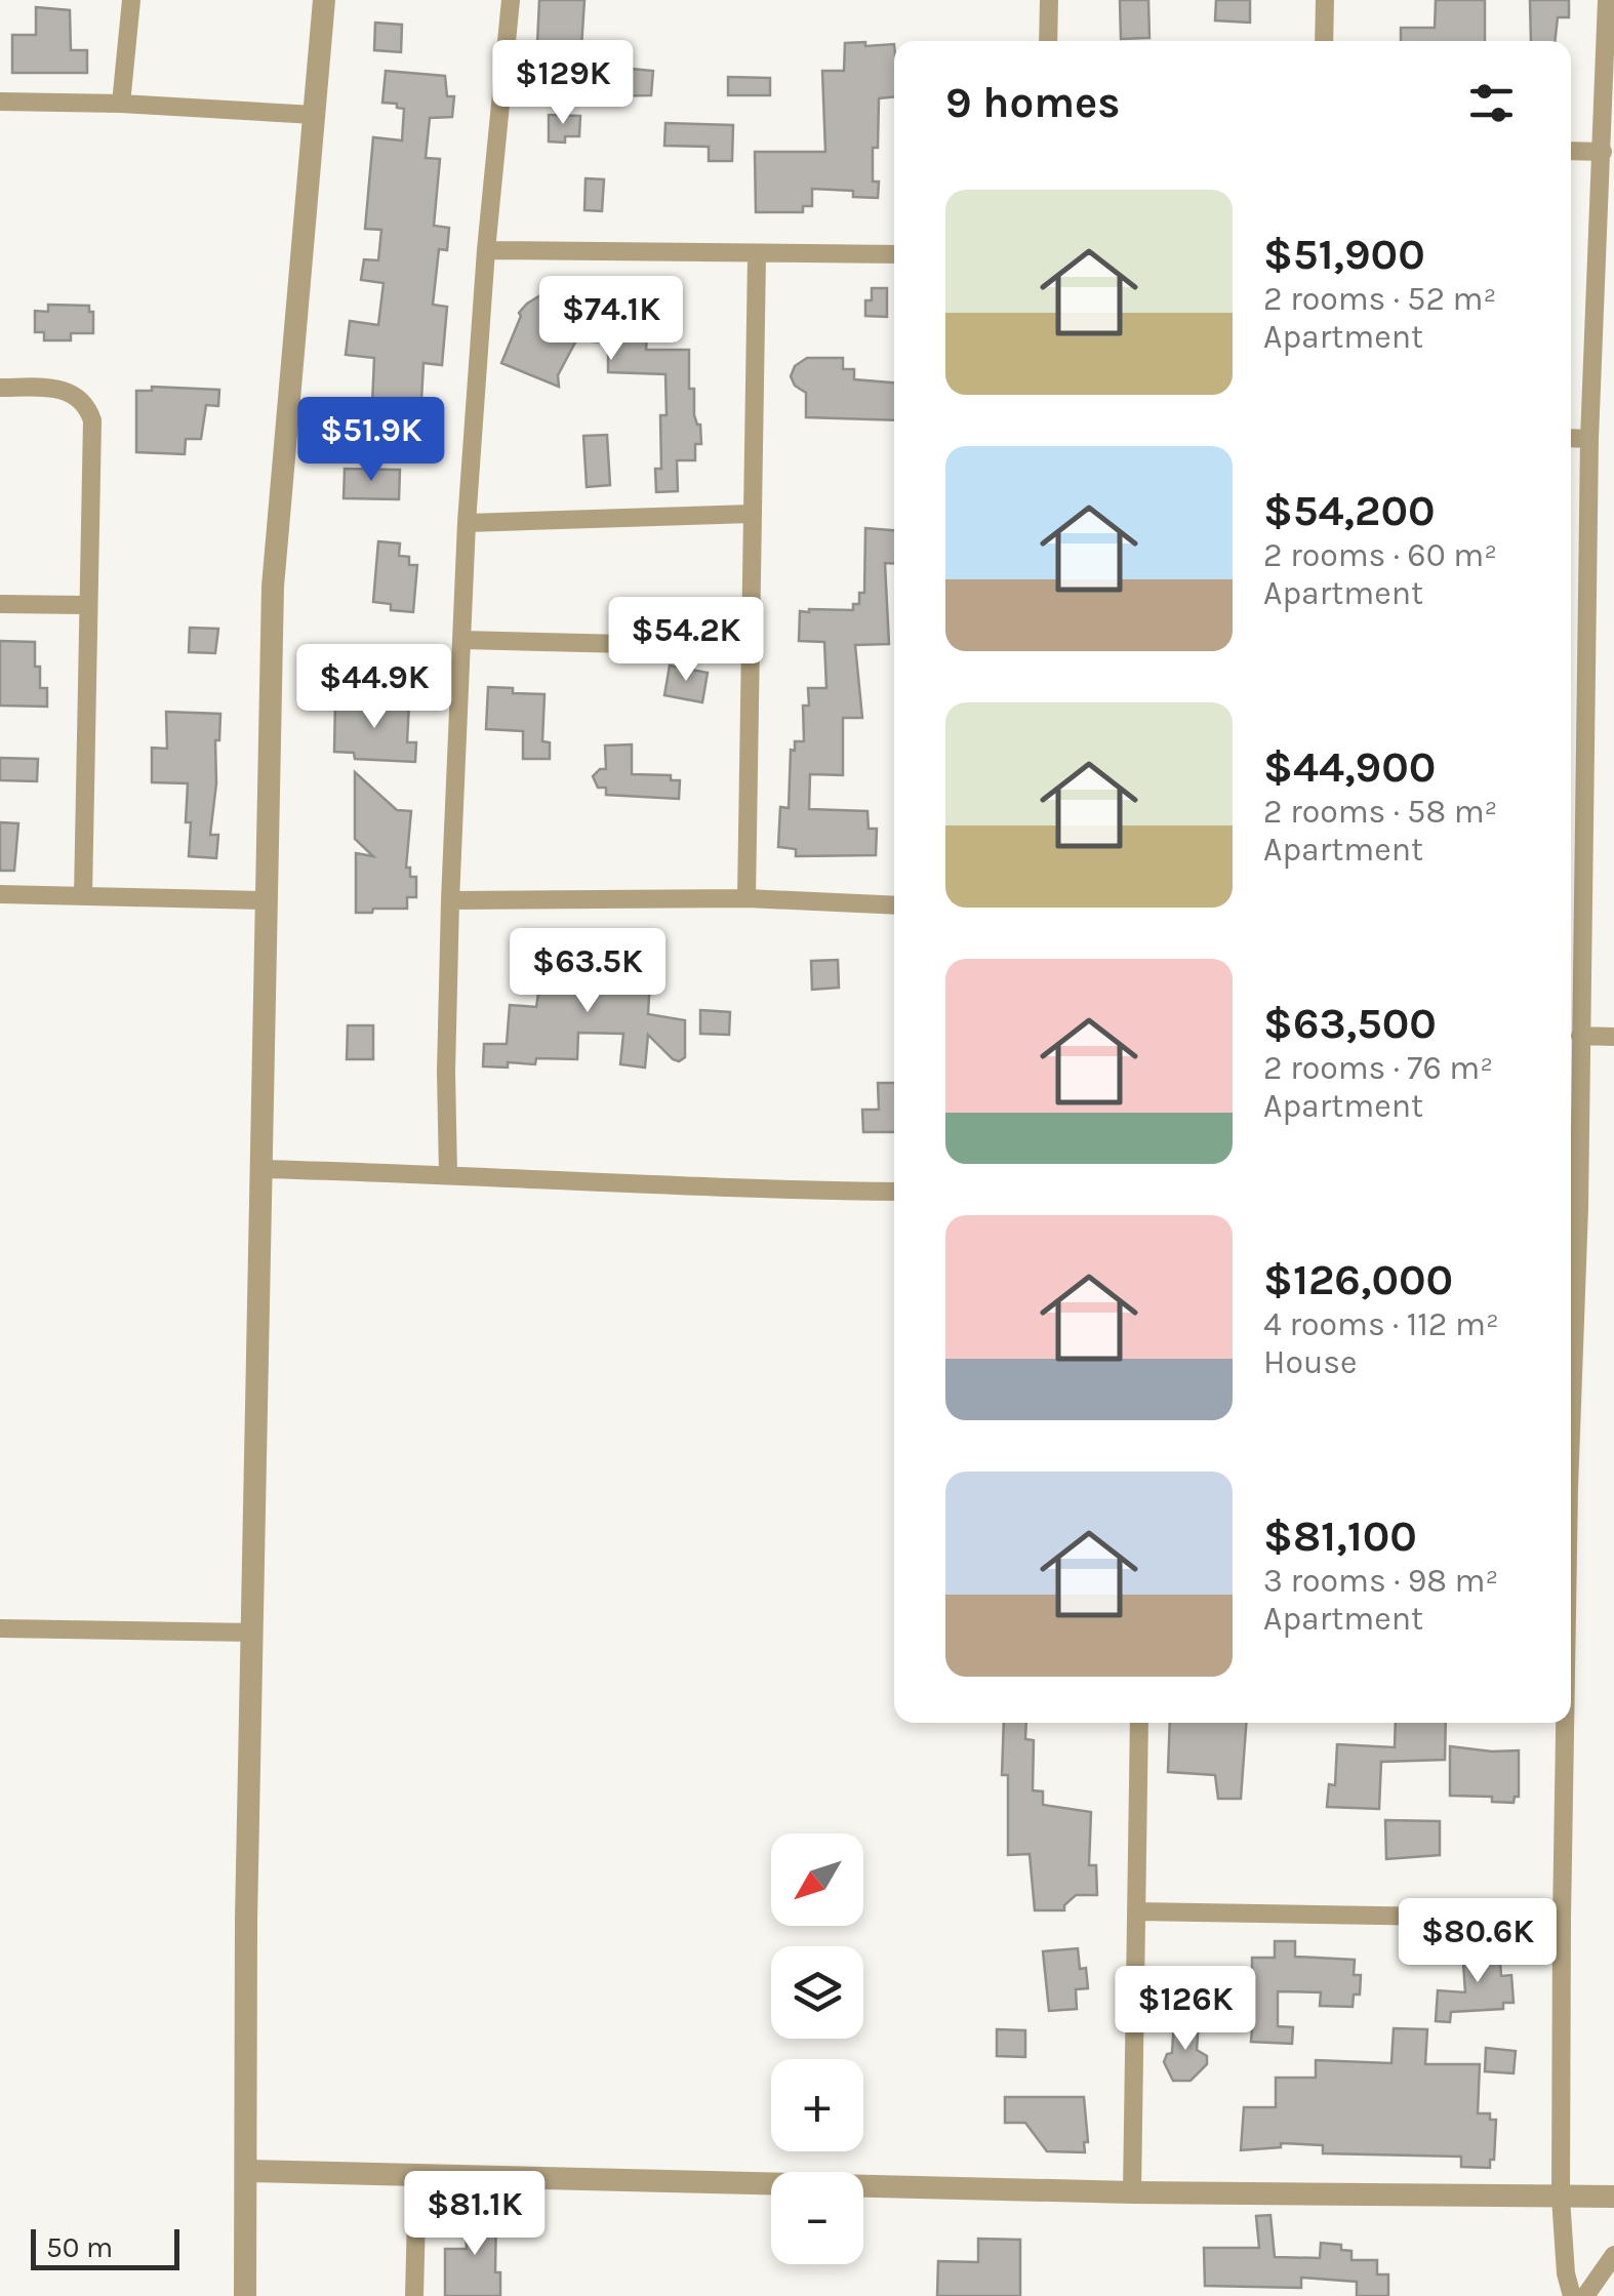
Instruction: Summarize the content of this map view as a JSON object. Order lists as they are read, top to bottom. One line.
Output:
{"scale_bar":"50 m","north":"bottom left","page":{"price":["$129K","$74.1K","$51.9K","$54.2K","$44.9K","$63.5K","$80.6K","$126K","$81.1K"],"heading":"9 homes","list":[{"name":"$51,900","note":"2 rooms · 52 m² · Apartment"},{"name":"$54,200","note":"2 rooms · 60 m² · Apartment"},{"name":"$44,900","note":"2 rooms · 58 m² · Apartment"},{"name":"$63,500","note":"2 rooms · 76 m² · Apartment"},{"name":"$126,000","note":"4 rooms · 112 m² · House"},{"name":"$81,100","note":"3 rooms · 98 m² · Apartment"}],"map_buttons":["+","−"],"scale":"50 m"}}
